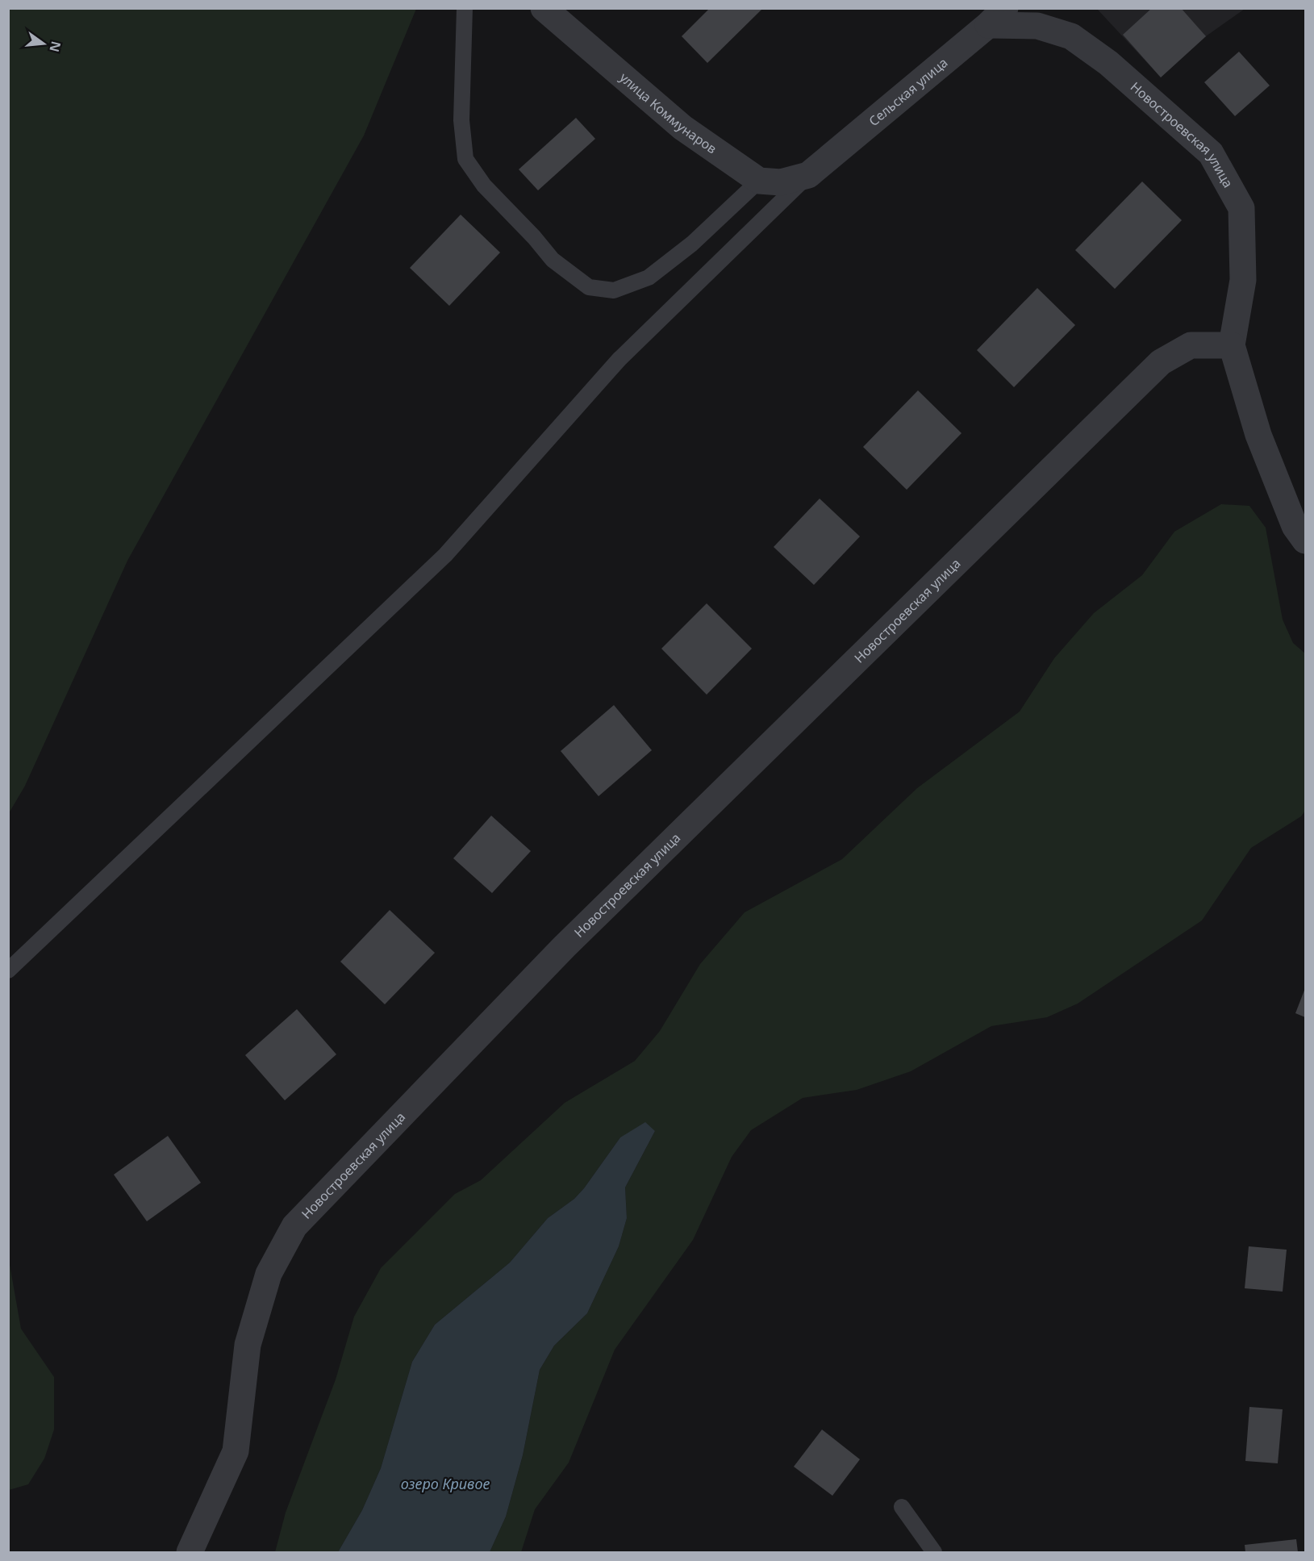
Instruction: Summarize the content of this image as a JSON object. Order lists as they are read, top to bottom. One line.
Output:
{"streets":{"street":["Сельская улица","улица Коммунаров","Новостроевская улица"]},"crossings":[["Сельская улица","Новостроевская улица"]],"water":["озеро Кривое"],"north":"right"}
